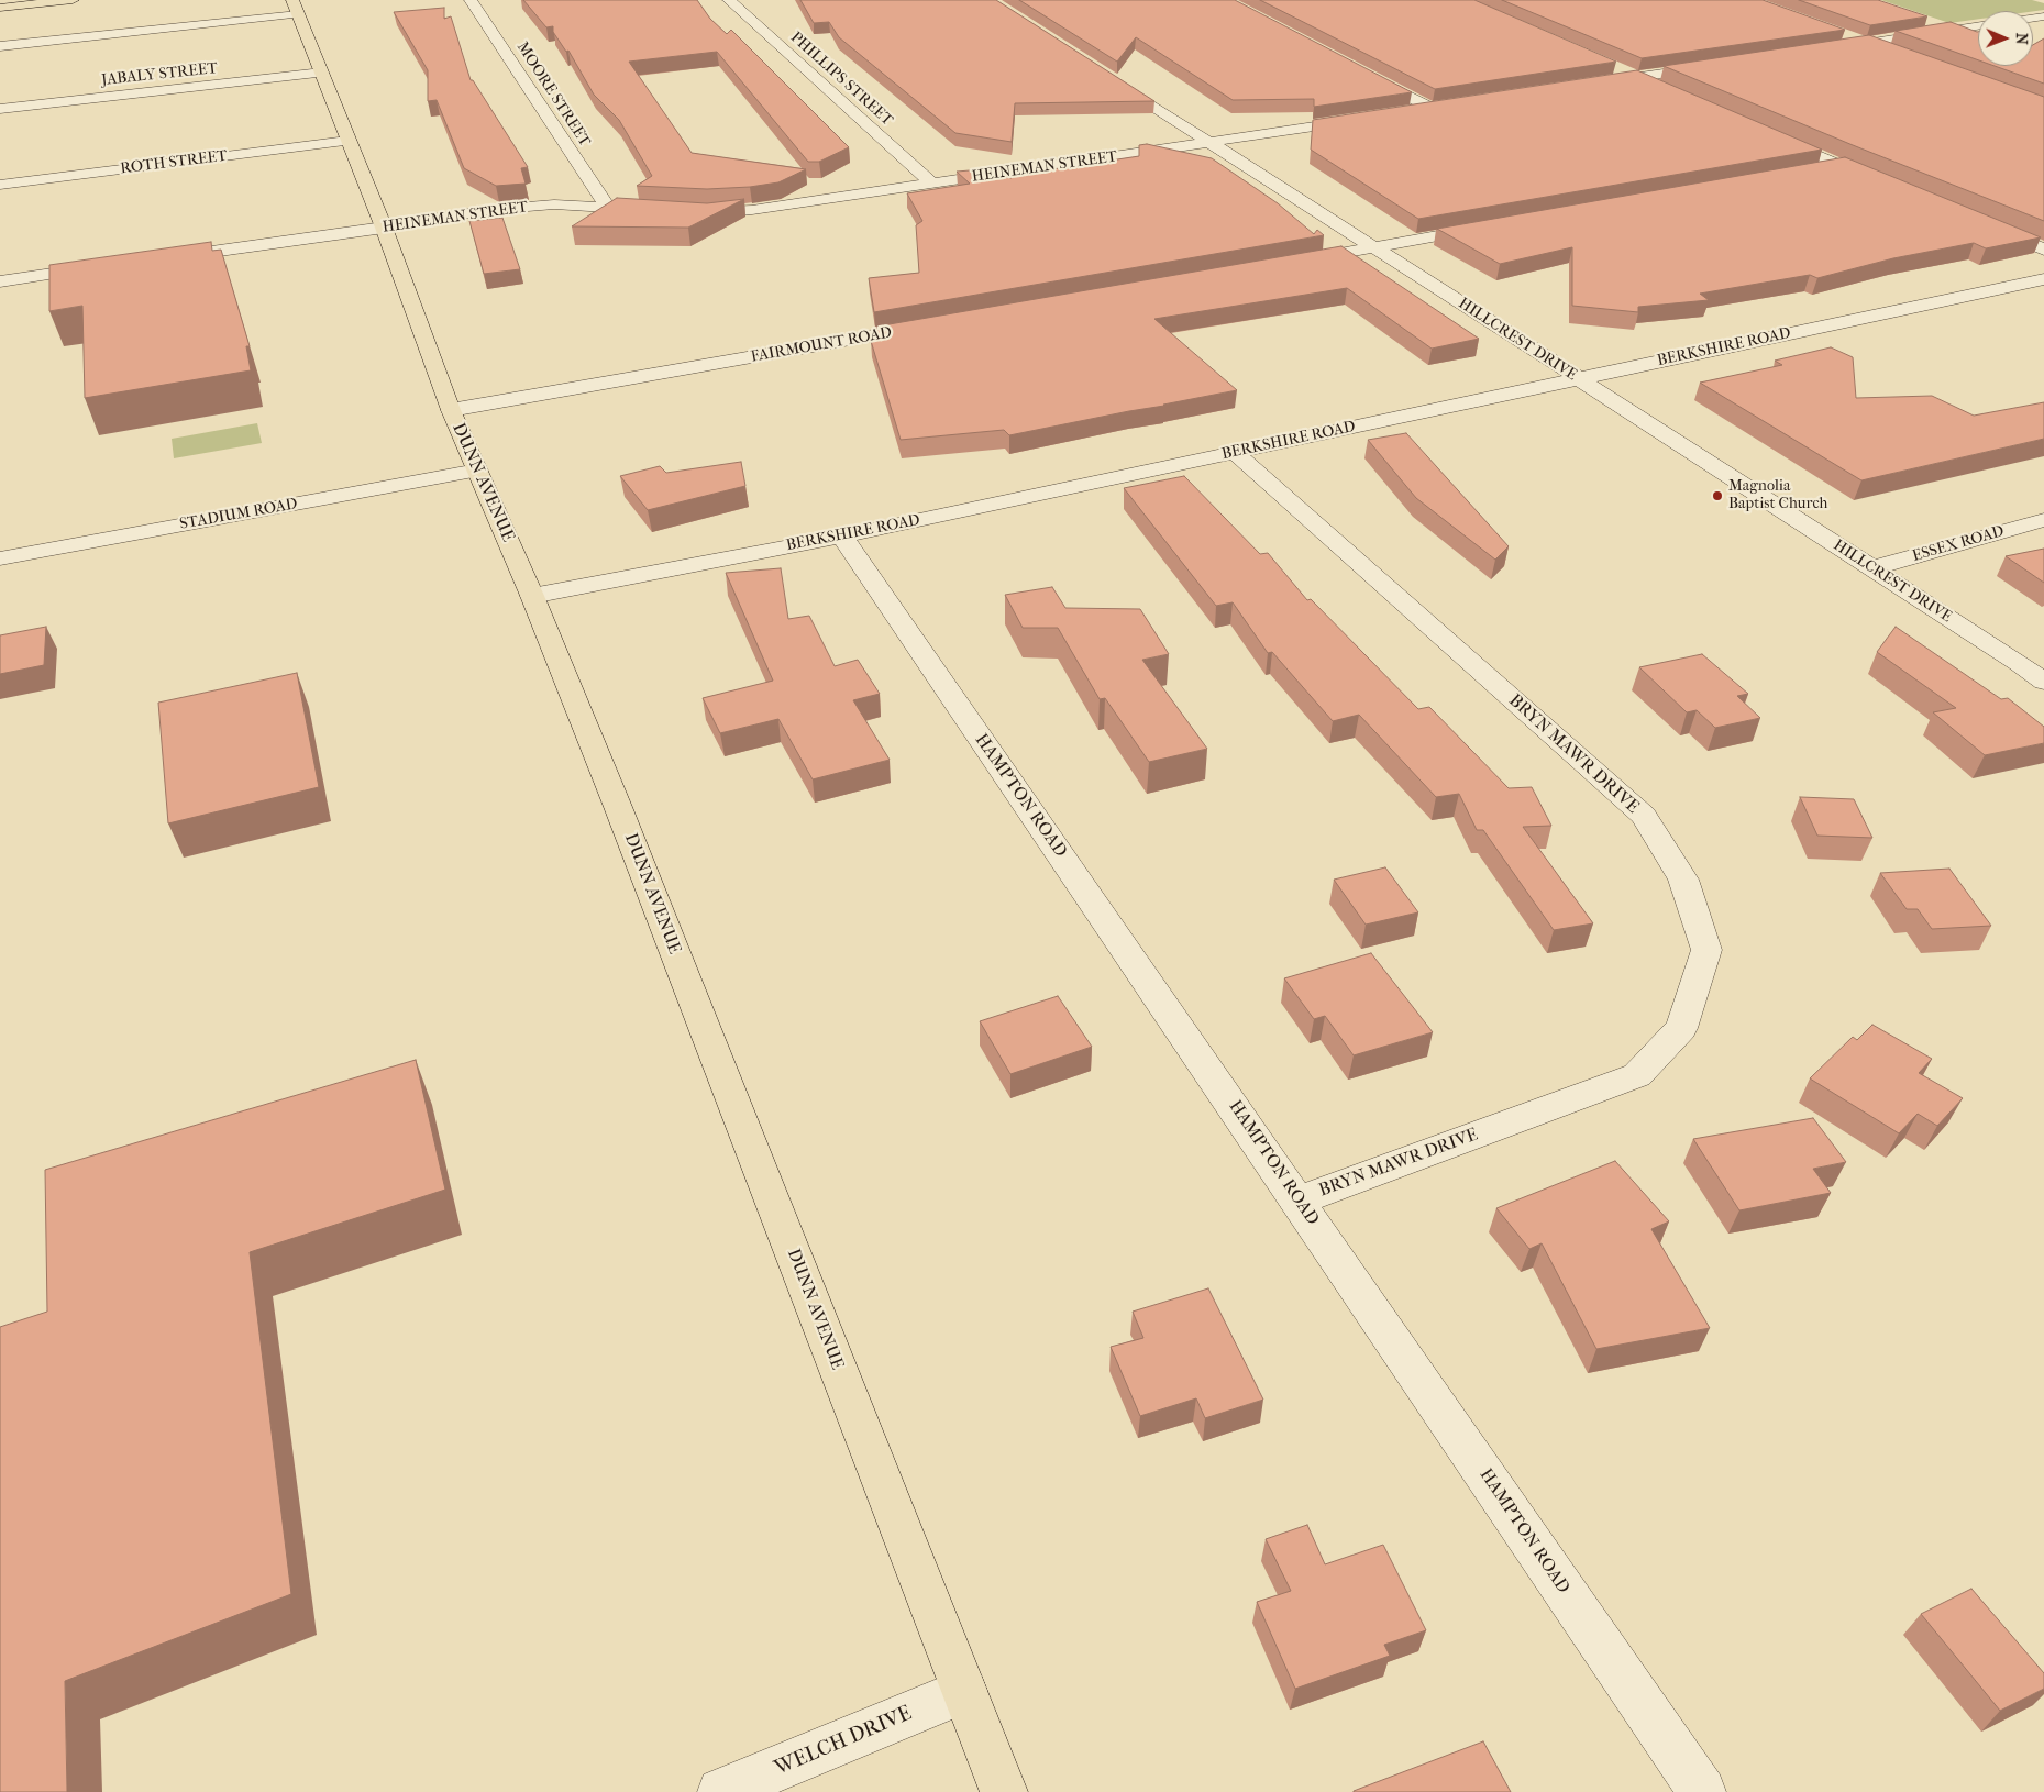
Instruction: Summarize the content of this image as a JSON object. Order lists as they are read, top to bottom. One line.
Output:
{"streets":{"main road":["DUNN AVENUE"],"street":["JABALY STREET","PHILLIPS STREET","MOORE STREET","ROTH STREET","HEINEMAN STREET","HILLCREST DRIVE","FAIRMOUNT ROAD","BERKSHIRE ROAD","STADIUM ROAD","ESSEX ROAD","BRYN MAWR DRIVE","HAMPTON ROAD","WELCH DRIVE"]},"crossings":[["JABALY STREET","DUNN AVENUE"],["PHILLIPS STREET","HEINEMAN STREET"],["MOORE STREET","HEINEMAN STREET"],["ROTH STREET","DUNN AVENUE"],["HEINEMAN STREET","HILLCREST DRIVE"],["HEINEMAN STREET","DUNN AVENUE"],["HILLCREST DRIVE","BERKSHIRE ROAD"],["HILLCREST DRIVE","ESSEX ROAD"],["FAIRMOUNT ROAD","DUNN AVENUE"],["BERKSHIRE ROAD","DUNN AVENUE"],["BERKSHIRE ROAD","BRYN MAWR DRIVE"],["BERKSHIRE ROAD","HAMPTON ROAD"],["DUNN AVENUE","STADIUM ROAD"],["DUNN AVENUE","WELCH DRIVE"],["BRYN MAWR DRIVE","HAMPTON ROAD"]],"places":["Magnolia Baptist Church"],"north":"right"}
